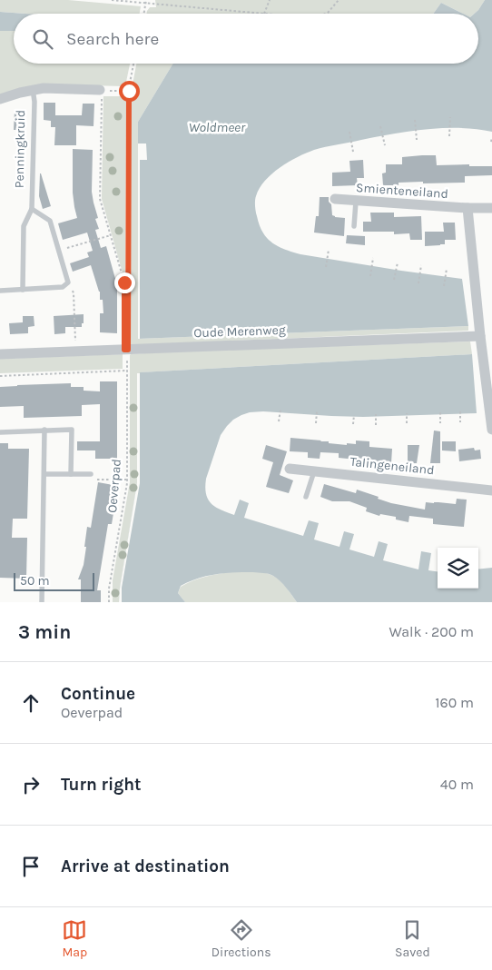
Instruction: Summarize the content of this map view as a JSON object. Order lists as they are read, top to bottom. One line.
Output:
{"streets":{"street":["Penningkruid","Smienteneiland","Oude Merenweg","Talingeneiland"],"path":["Oeverpad"]},"water":["Woldmeer"],"scale_bar":"50 m","page":{"search":"Search here","scale":"50 m","heading":["3 min","Walk · 200 m"],"list":[["Continue","Oeverpad","160 m"],["Turn right","40 m"],"Arrive at destination"],"nav":["Map","Directions","Saved"]}}
